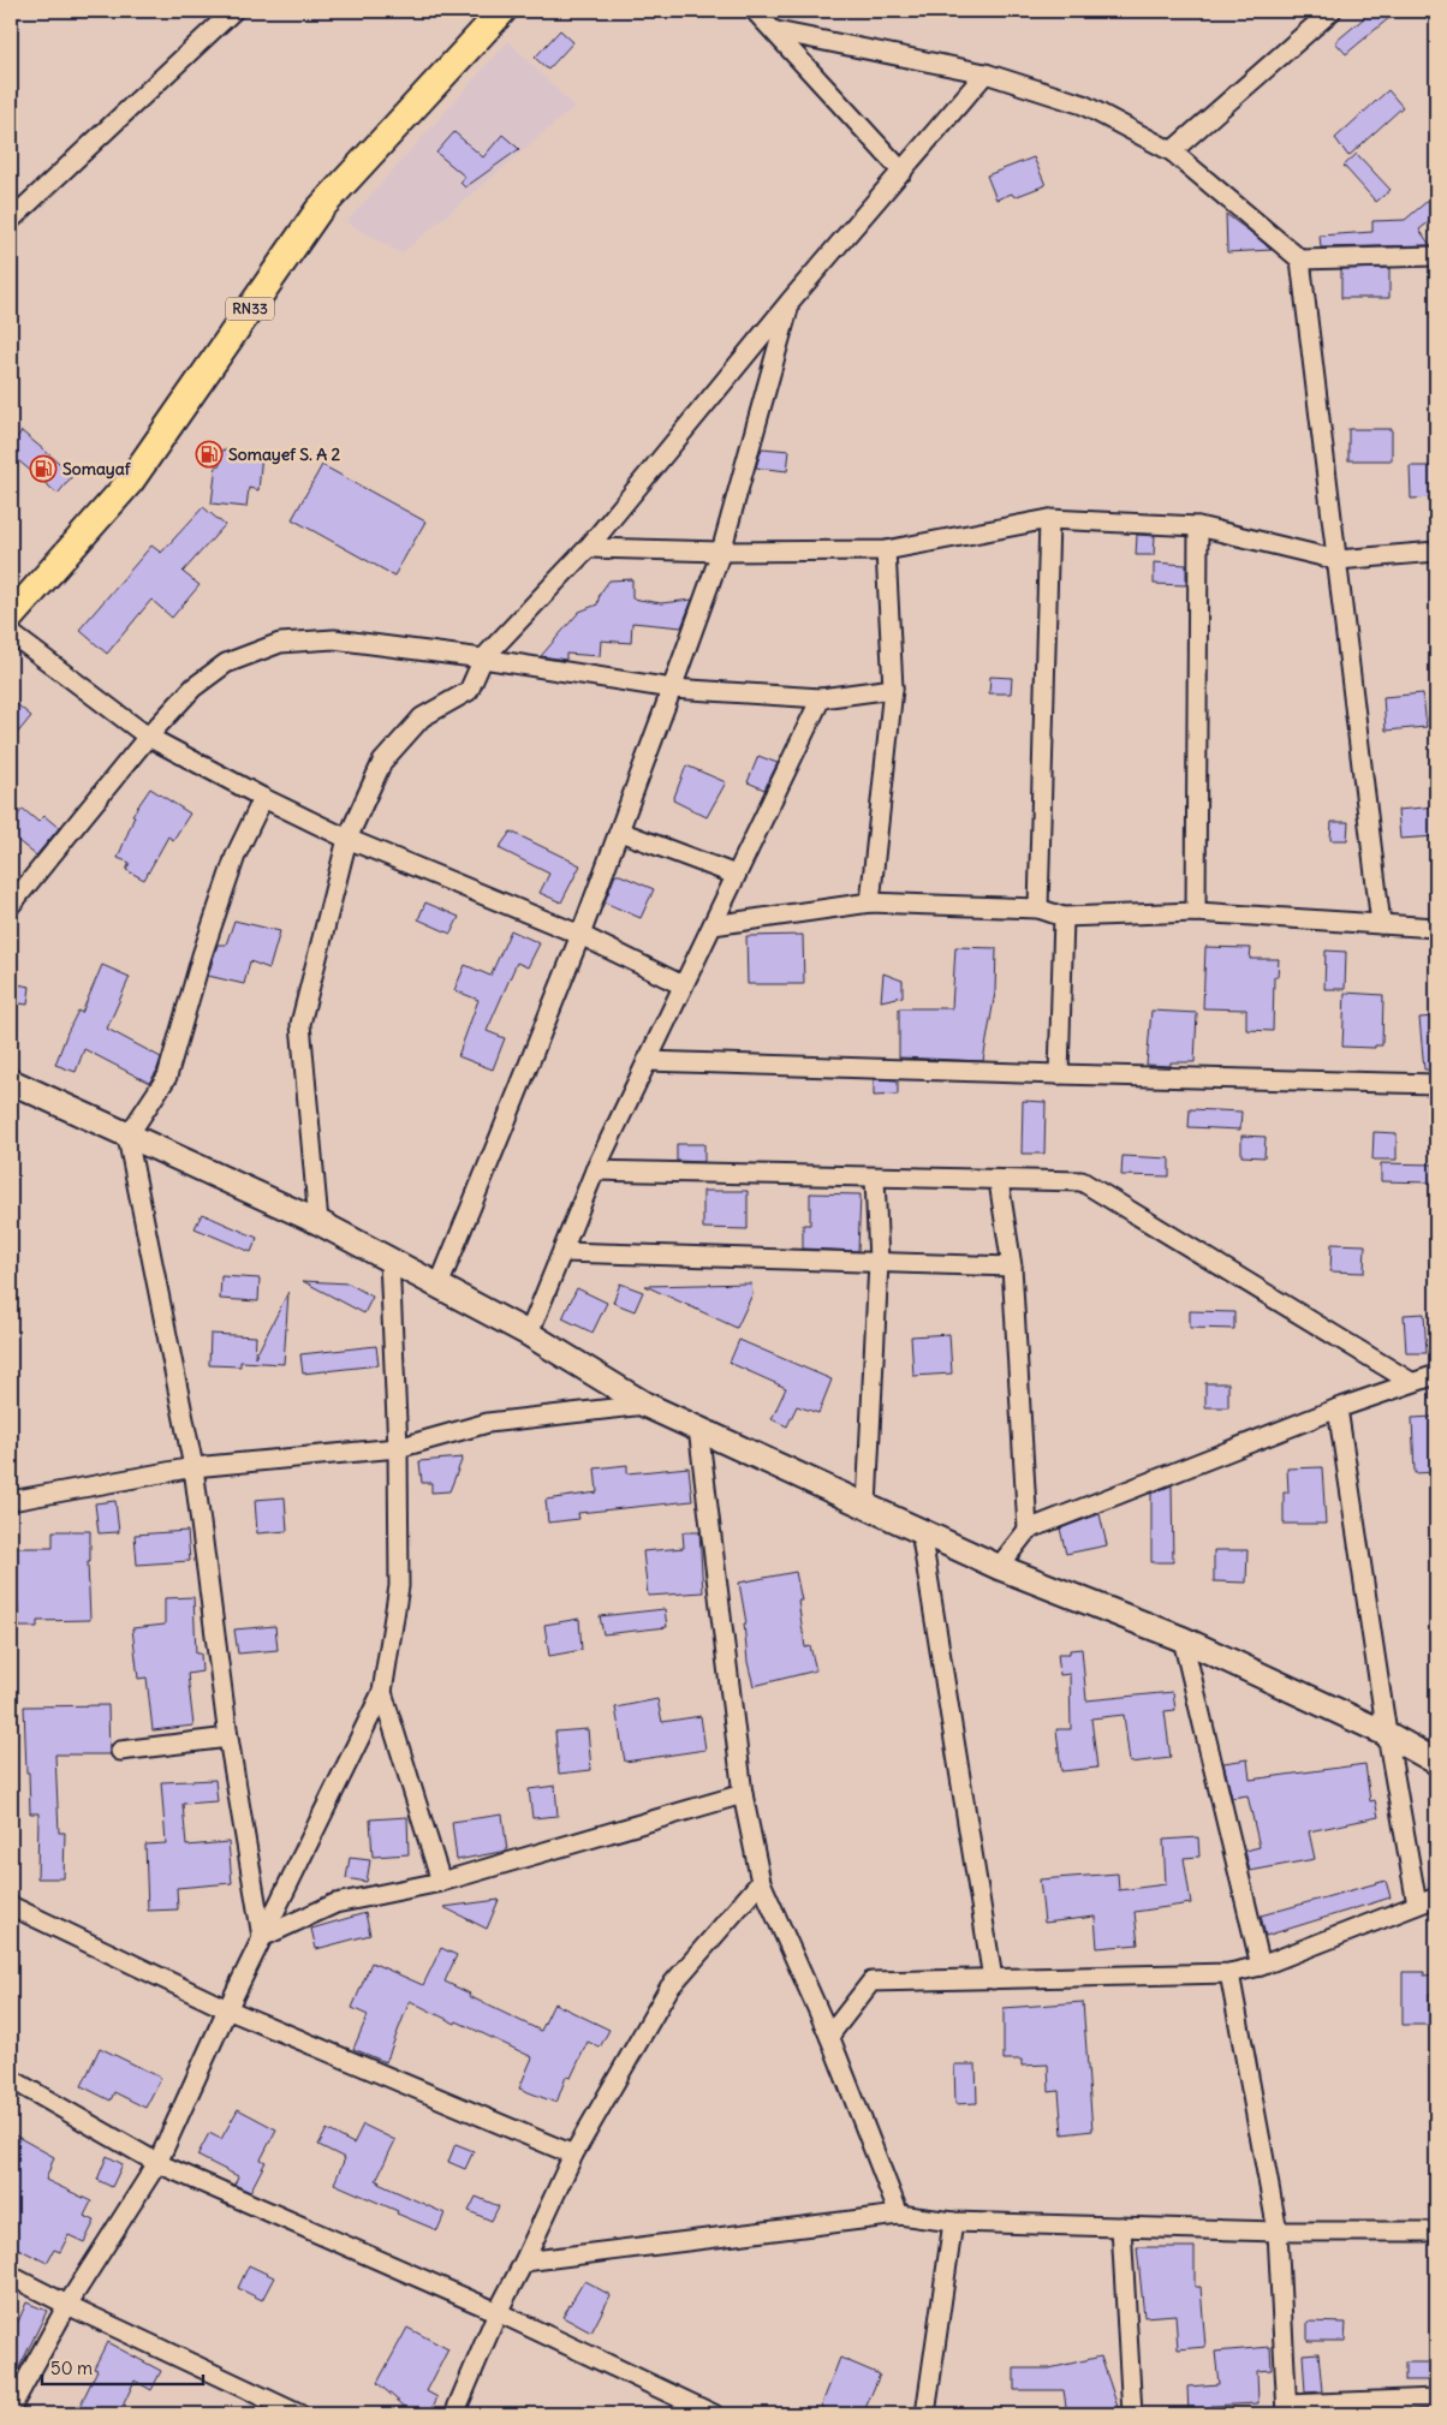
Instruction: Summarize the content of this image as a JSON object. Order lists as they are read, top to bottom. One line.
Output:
{"streets":{"main road":["RN33"]},"places":{"fuel station":["Somayef S. A 2","Somayaf"]},"scale_bar":"50 m"}
